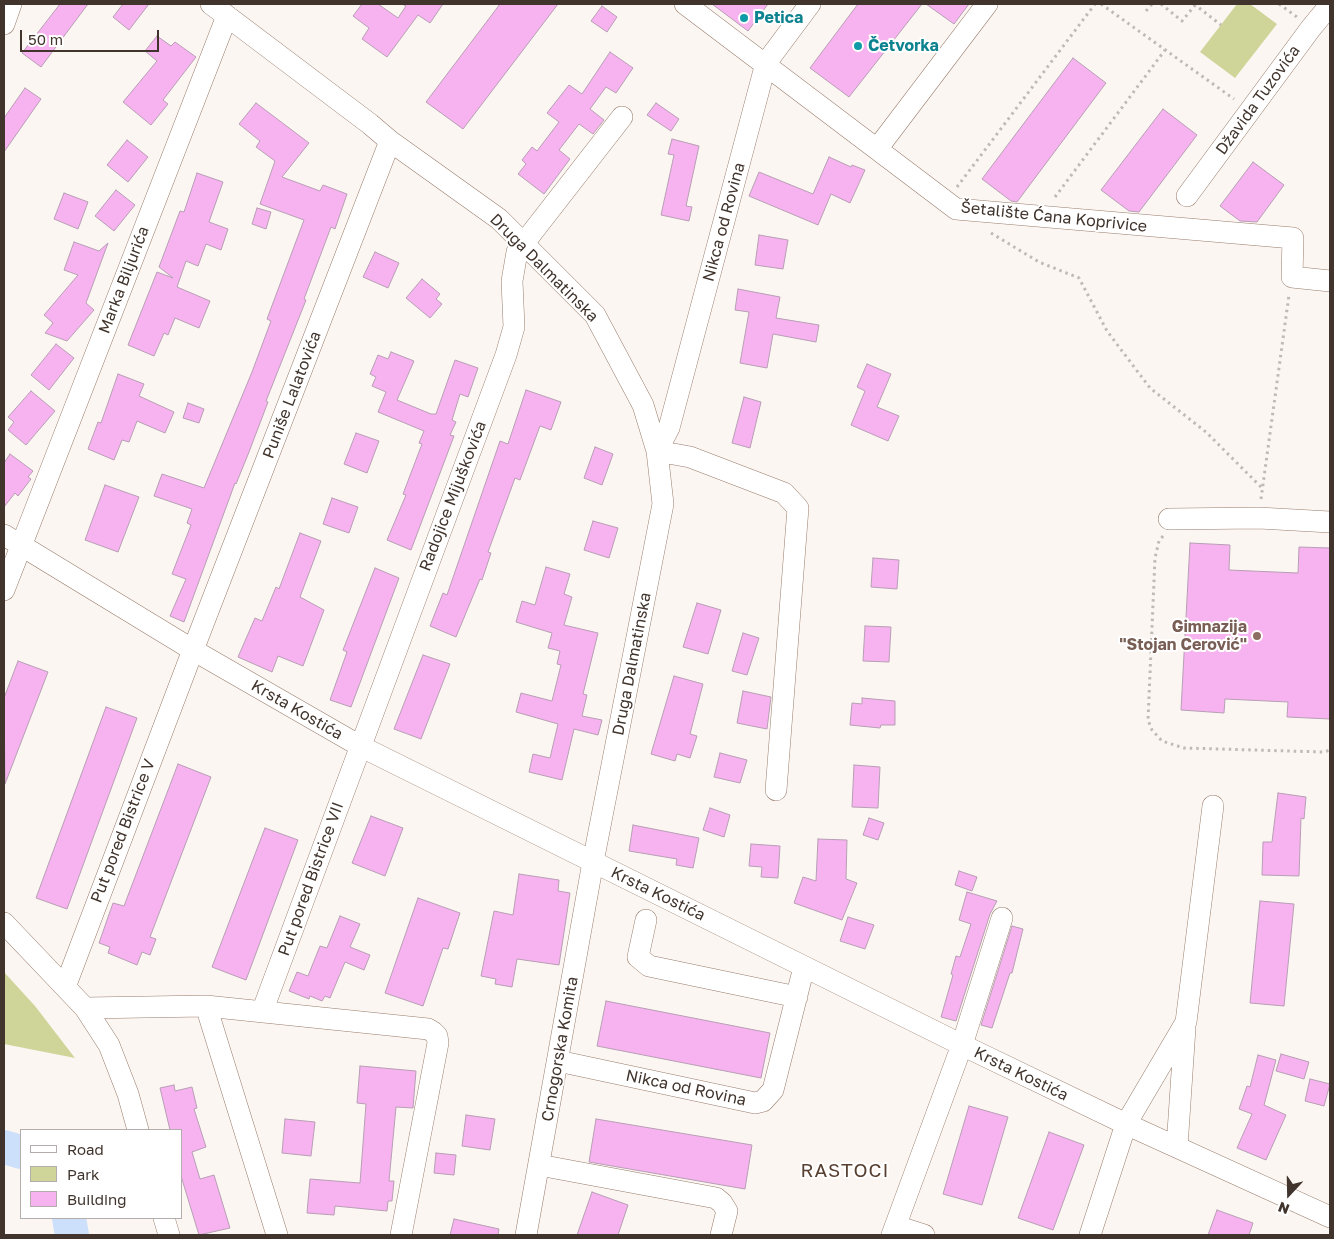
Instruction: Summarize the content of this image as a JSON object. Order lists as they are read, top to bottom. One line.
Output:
{"streets":{"street":["Džavida Tuzovića","Šetalište Ćana Koprivice","Nikca od Rovina","Druga Dalmatinska","Marka Biljurića","Puniše Lalatovića","Radojice Mijuškovića","Krsta Kostića","Put pored Bistrice V","Put pored Bistrice VII","Crnogorska Komita"]},"crossings":[["Šetalište Ćana Koprivice","Nikca od Rovina"],["Nikca od Rovina","Druga Dalmatinska"],["Nikca od Rovina","Krsta Kostića"],["Nikca od Rovina","Crnogorska Komita"],["Druga Dalmatinska","Marka Biljurića"],["Druga Dalmatinska","Puniše Lalatovića"],["Druga Dalmatinska","Radojice Mijuškovića"],["Druga Dalmatinska","Krsta Kostića"],["Druga Dalmatinska","Crnogorska Komita"],["Marka Biljurića","Krsta Kostića"],["Puniše Lalatovića","Krsta Kostića"],["Puniše Lalatovića","Put pored Bistrice V"],["Radojice Mijuškovića","Krsta Kostića"],["Radojice Mijuškovića","Put pored Bistrice VII"],["Krsta Kostića","Put pored Bistrice V"],["Krsta Kostića","Put pored Bistrice VII"],["Krsta Kostića","Crnogorska Komita"]],"districts":["RASTOCI"],"places":["Petica","Četvorka","Gimnazija \"Stojan Cerović\""],"legend":["Road","Park","Building"],"scale_bar":"50 m","north":"bottom"}
